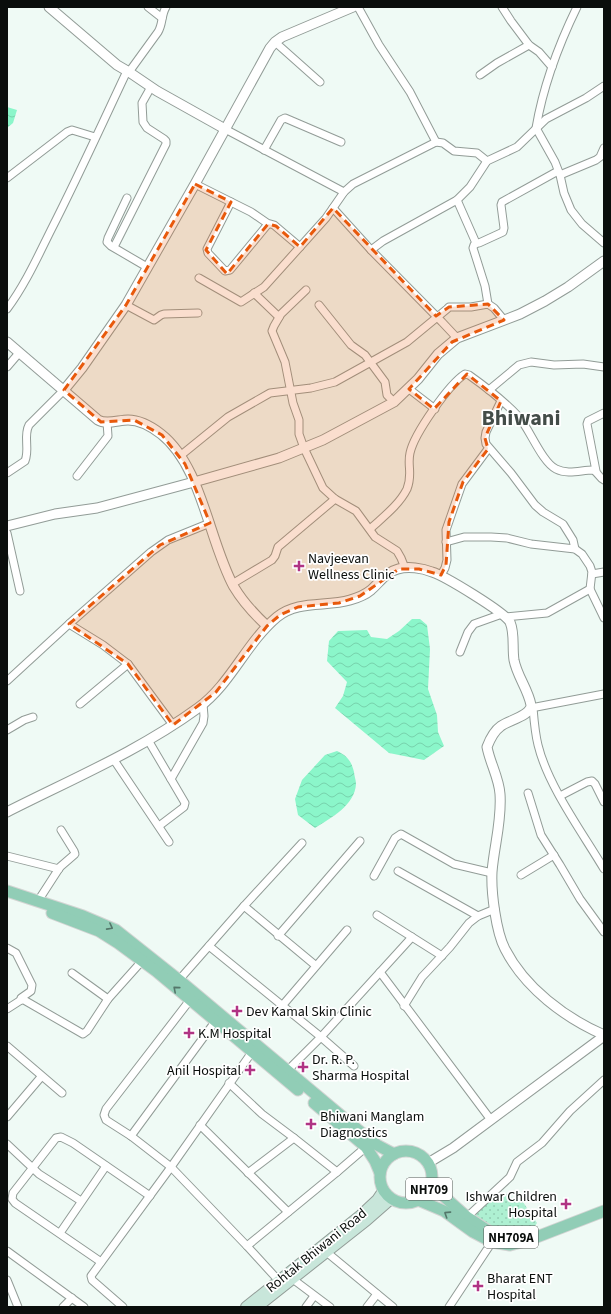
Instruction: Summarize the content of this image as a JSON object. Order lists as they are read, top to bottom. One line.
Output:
{"streets":{"main road":["NH709","NH709A","Rohtak Bhiwani Road"]},"crossings":[["NH709","NH709A"]],"districts":["Bhiwani"],"places":{"health":["Navjeevan Wellness Clinic","Dev Kamal Skin Clinic","K.M Hospital","Dr. R. P. Sharma Hospital","Anil Hospital","Bhiwani Manglam Diagnostics","Ishwar Children Hospital","Bharat ENT Hospital"]}}
